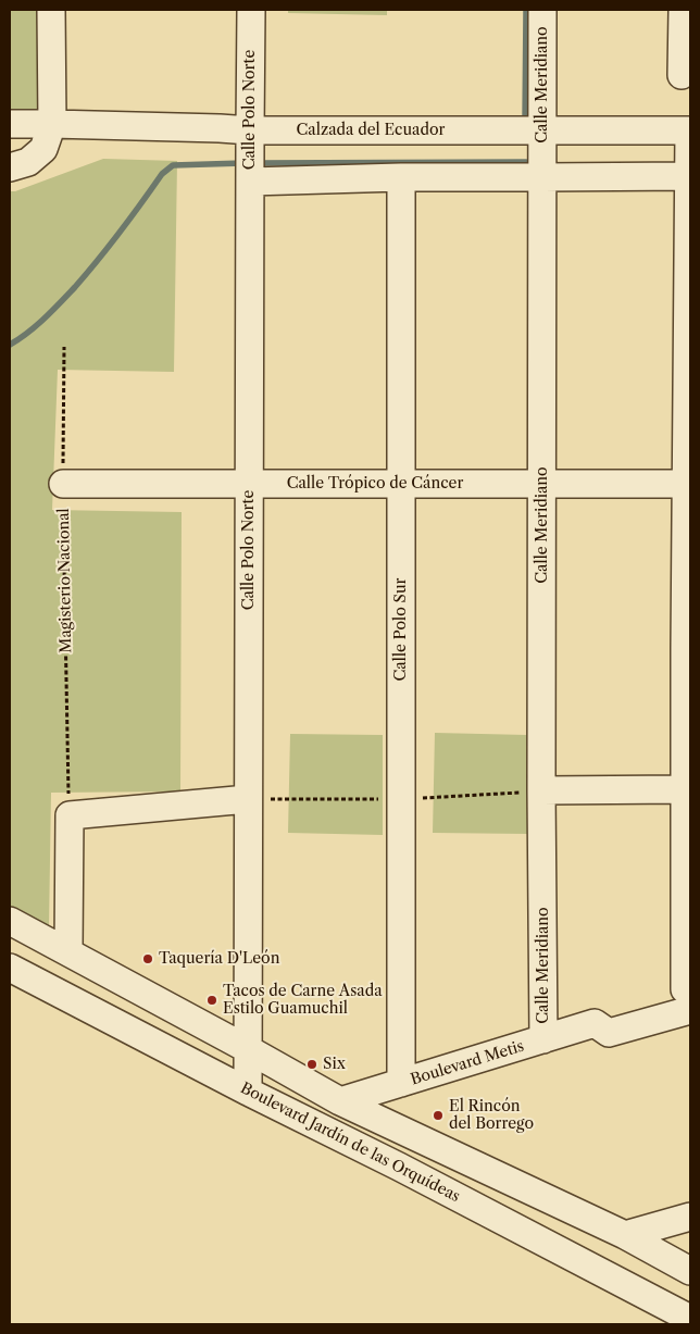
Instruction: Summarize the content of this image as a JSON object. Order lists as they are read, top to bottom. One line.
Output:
{"streets":{"street":["Calle Meridiano","Calle Polo Norte","Calzada del Ecuador","Calle Trópico de Cáncer","Calle Polo Sur","Boulevard Metis","Boulevard Jardín de las Orquídeas"],"path":["Magisterio Nacional"]},"crossings":[["Calle Meridiano","Calzada del Ecuador"],["Calle Meridiano","Calle Trópico de Cáncer"],["Calle Meridiano","Boulevard Metis"],["Calle Polo Norte","Calzada del Ecuador"],["Calle Polo Norte","Calle Trópico de Cáncer"],["Calle Polo Norte","Boulevard Jardín de las Orquídeas"],["Calle Trópico de Cáncer","Magisterio Nacional"],["Calle Trópico de Cáncer","Calle Polo Sur"],["Calle Polo Sur","Boulevard Metis"]],"places":["Taquería D'León","Tacos de Carne Asada Estilo Guamuchil","Six","El Rincón del Borrego"]}
